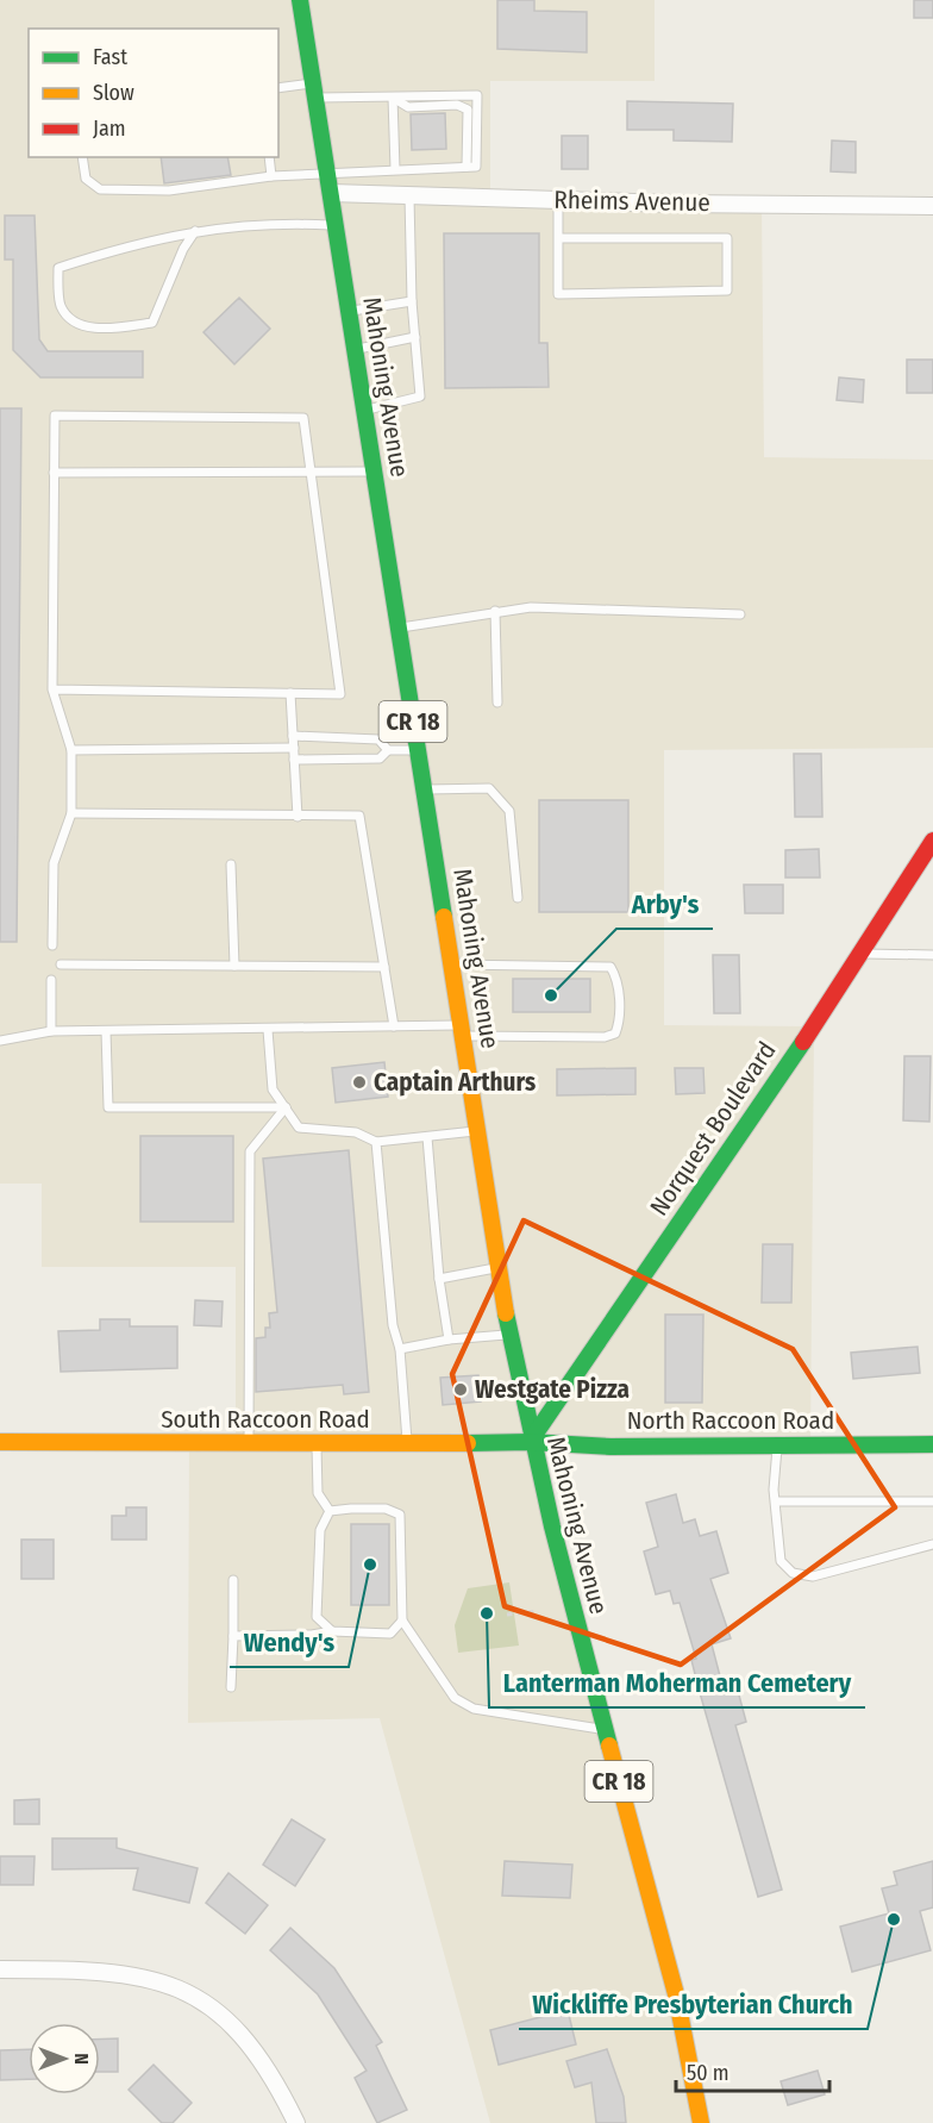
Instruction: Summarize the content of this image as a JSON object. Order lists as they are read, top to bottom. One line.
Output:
{"streets":{"main road":["Mahoning Avenue","CR 18","Norquest Boulevard","South Raccoon Road","North Raccoon Road"],"street":["Rheims Avenue"]},"crossings":[["Rheims Avenue","Mahoning Avenue"],["Mahoning Avenue","Norquest Boulevard"],["Mahoning Avenue","South Raccoon Road"],["Mahoning Avenue","North Raccoon Road"],["Norquest Boulevard","South Raccoon Road"],["Norquest Boulevard","North Raccoon Road"],["South Raccoon Road","North Raccoon Road"]],"places":["Arby's","Captain Arthurs","Westgate Pizza","Wendy's","Lanterman Moherman Cemetery","Wickliffe Presbyterian Church"],"legend":["Fast","Slow","Jam"],"scale_bar":"50 m","north":"right"}
